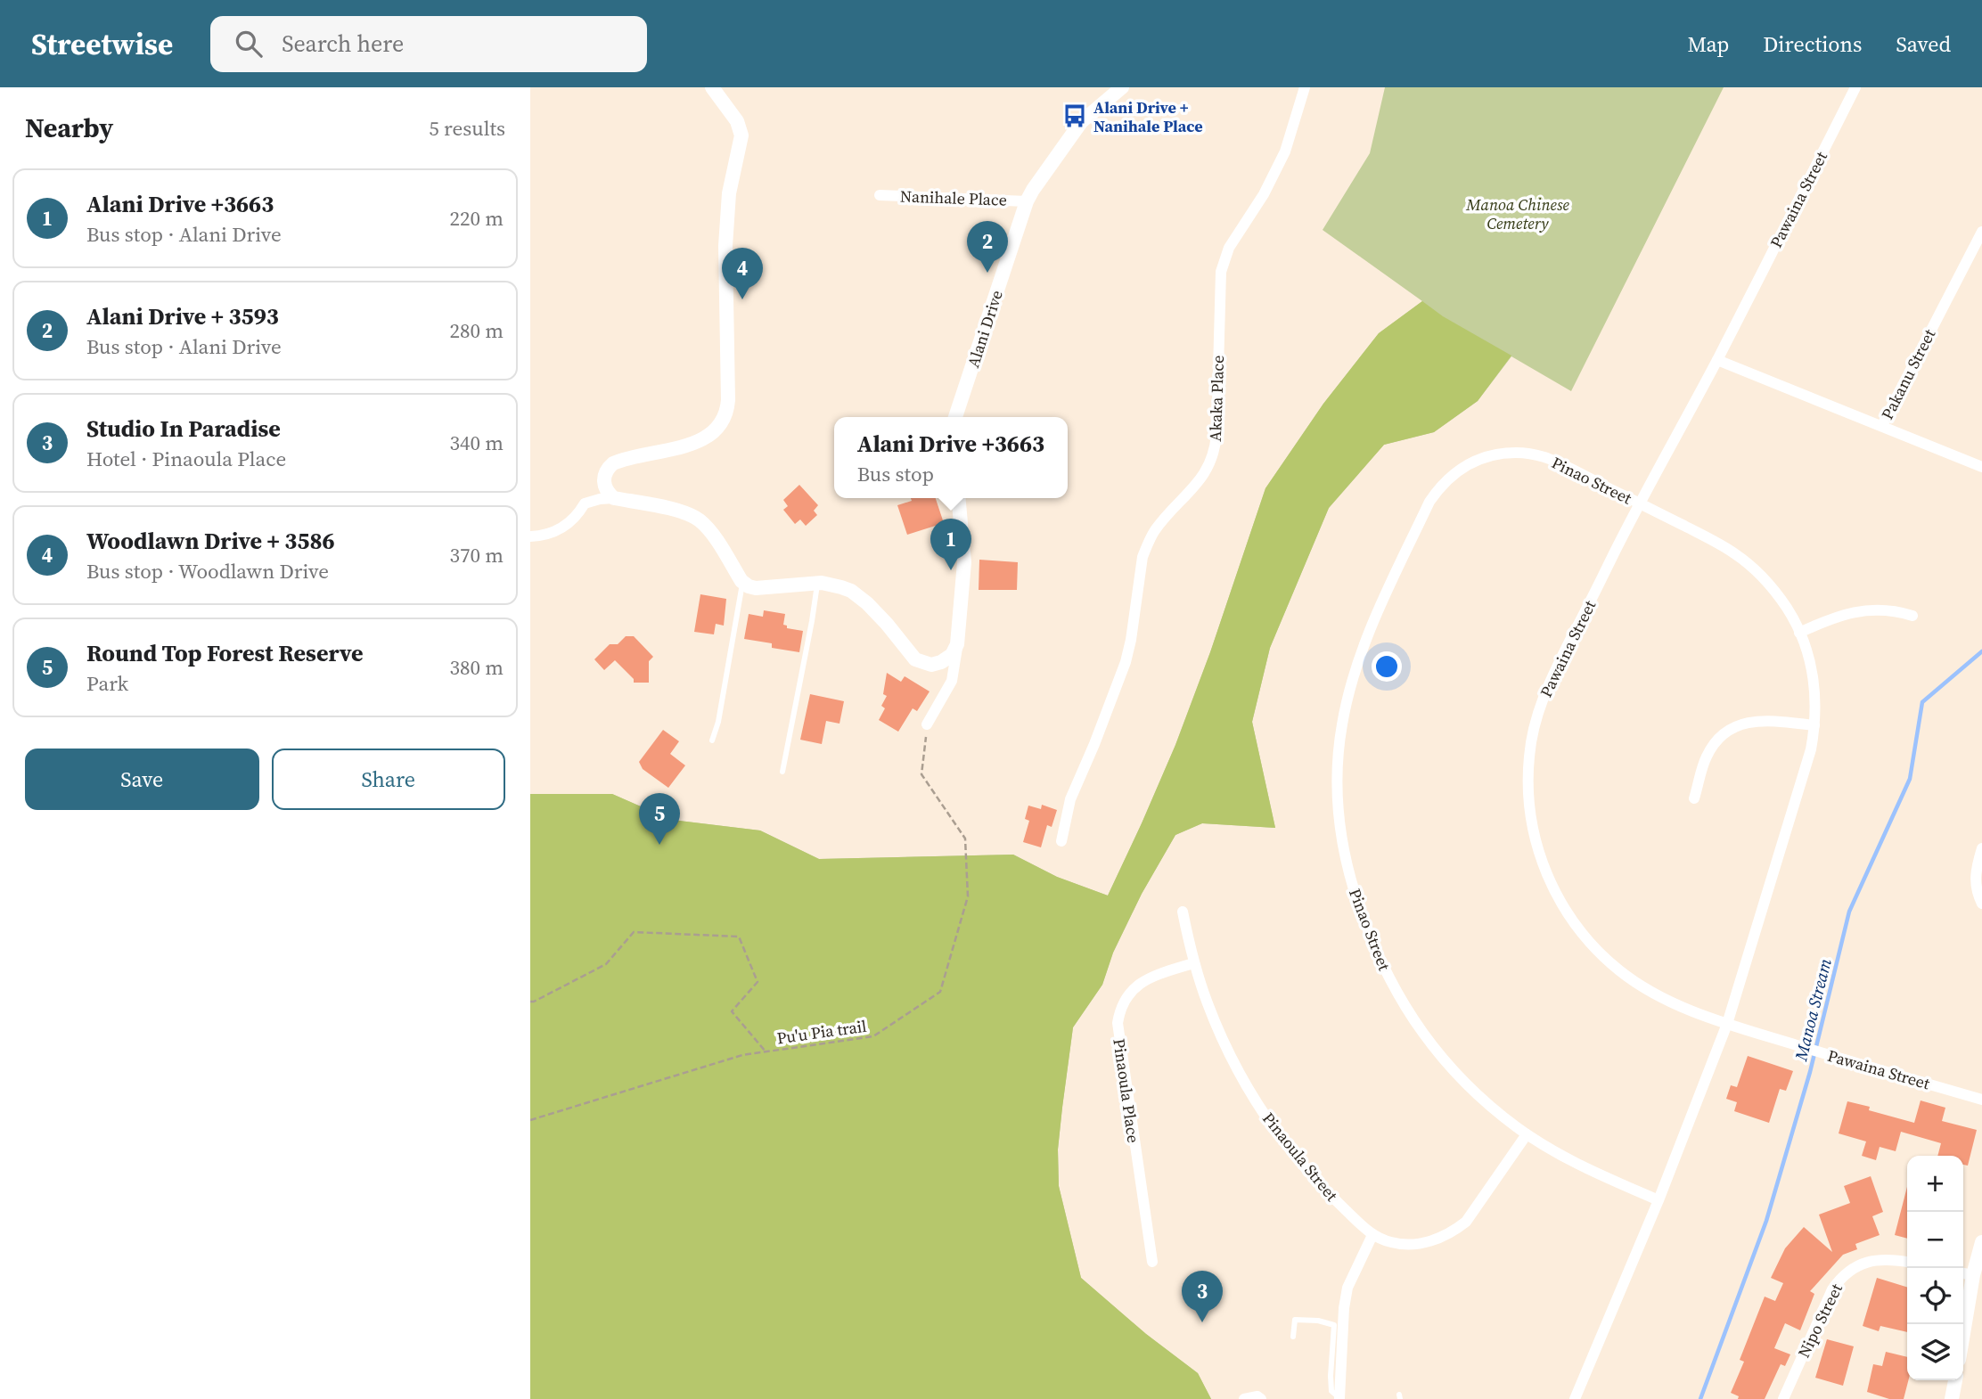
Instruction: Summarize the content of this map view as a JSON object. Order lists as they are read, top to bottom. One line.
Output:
{"streets":{"street":["Nanihale Place","Pawaina Street","Alani Drive","Pakanu Street","Akaka Place","Pinao Street","Pinaoula Place","Pinaoula Street","Nipo Street"],"path":["Pu'u Pia trail"]},"crossings":[["Nanihale Place","Alani Drive"],["Pawaina Street","Pakanu Street"],["Pawaina Street","Pinao Street"],["Pinao Street","Pinaoula Street"],["Pinaoula Place","Pinaoula Street"]],"water":["Manoa Stream"],"parks":["Manoa Chinese Cemetery"],"places":{"bus stop":["Alani Drive + Nanihale Place"]},"page":{"header":"Streetwise","search":"Search here","nav":["Map","Directions","Saved"],"heading":["Nearby","5 results"],"list":[{"mark":"1","name":"Alani Drive +3663","note":"Bus stop · Alani Drive","value":"220 m"},{"mark":"2","name":"Alani Drive + 3593","note":"Bus stop · Alani Drive","value":"280 m"},{"mark":"3","name":"Studio In Paradise","note":"Hotel · Pinaoula Place","value":"340 m"},{"mark":"4","name":"Woodlawn Drive + 3586","note":"Bus stop · Woodlawn Drive","value":"370 m"},{"mark":"5","name":"Round Top Forest Reserve","note":"Park","value":"380 m"}],"pins":["2","4","1","5","3"],"popup":["Alani Drive +3663","Bus stop"],"buttons":["Save","Share"],"map_buttons":["+","−"]}}
